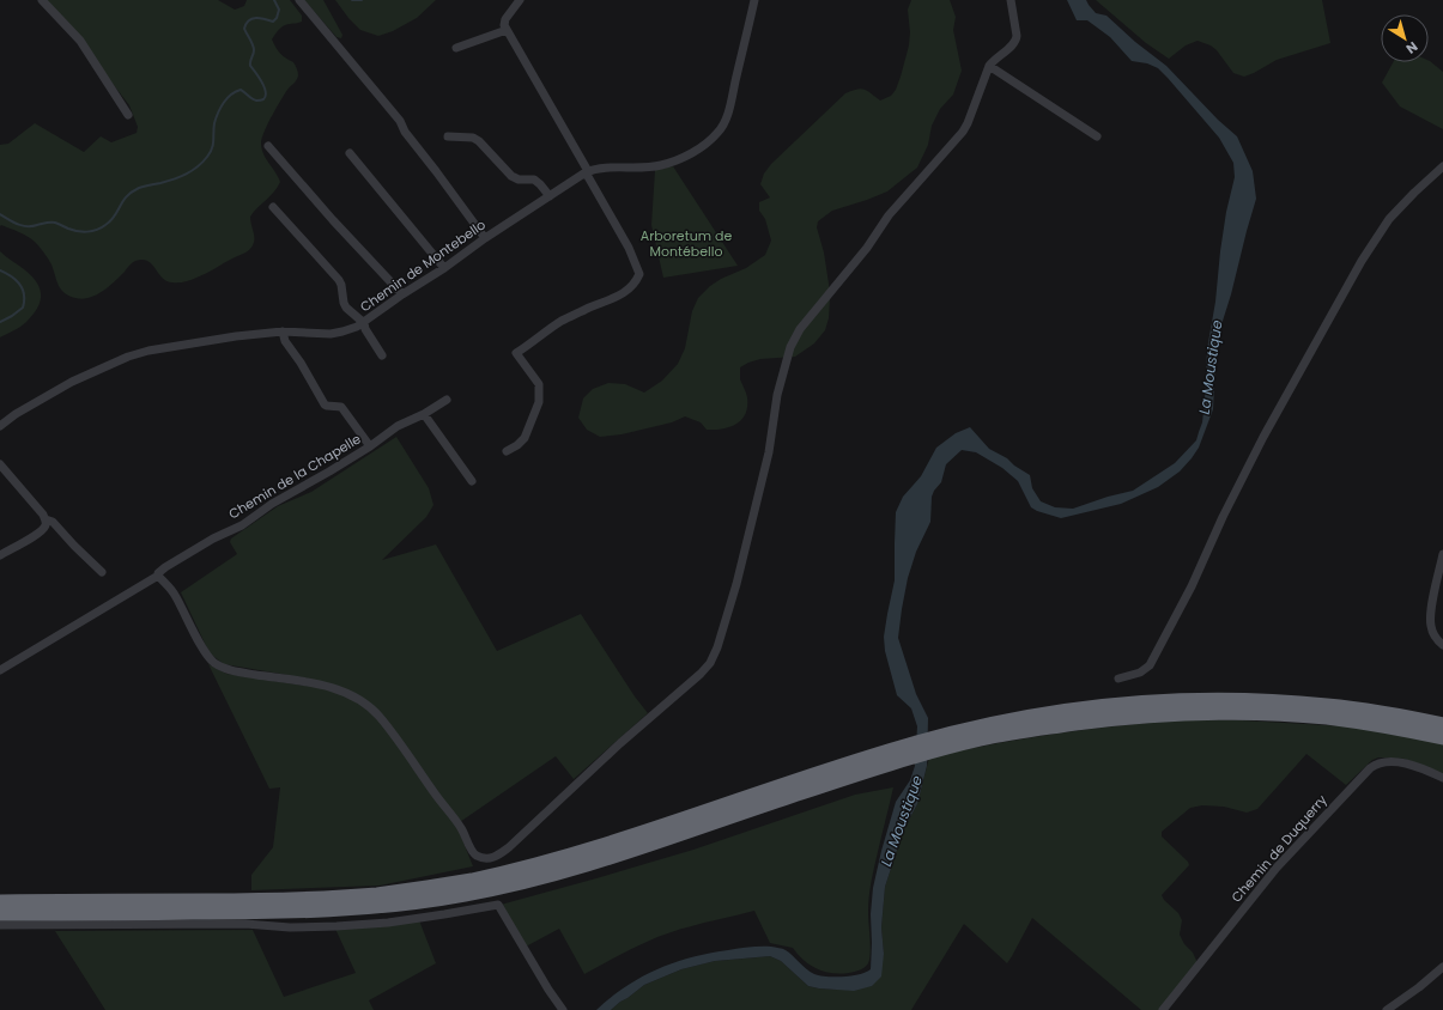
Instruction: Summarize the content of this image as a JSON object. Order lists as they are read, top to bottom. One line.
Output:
{"streets":{"street":["Chemin de Montebello","Chemin de la Chapelle","Chemin de Duquerry"]},"water":["La Moustique"],"parks":["Arboretum de Montébello"],"north":"bottom right"}
